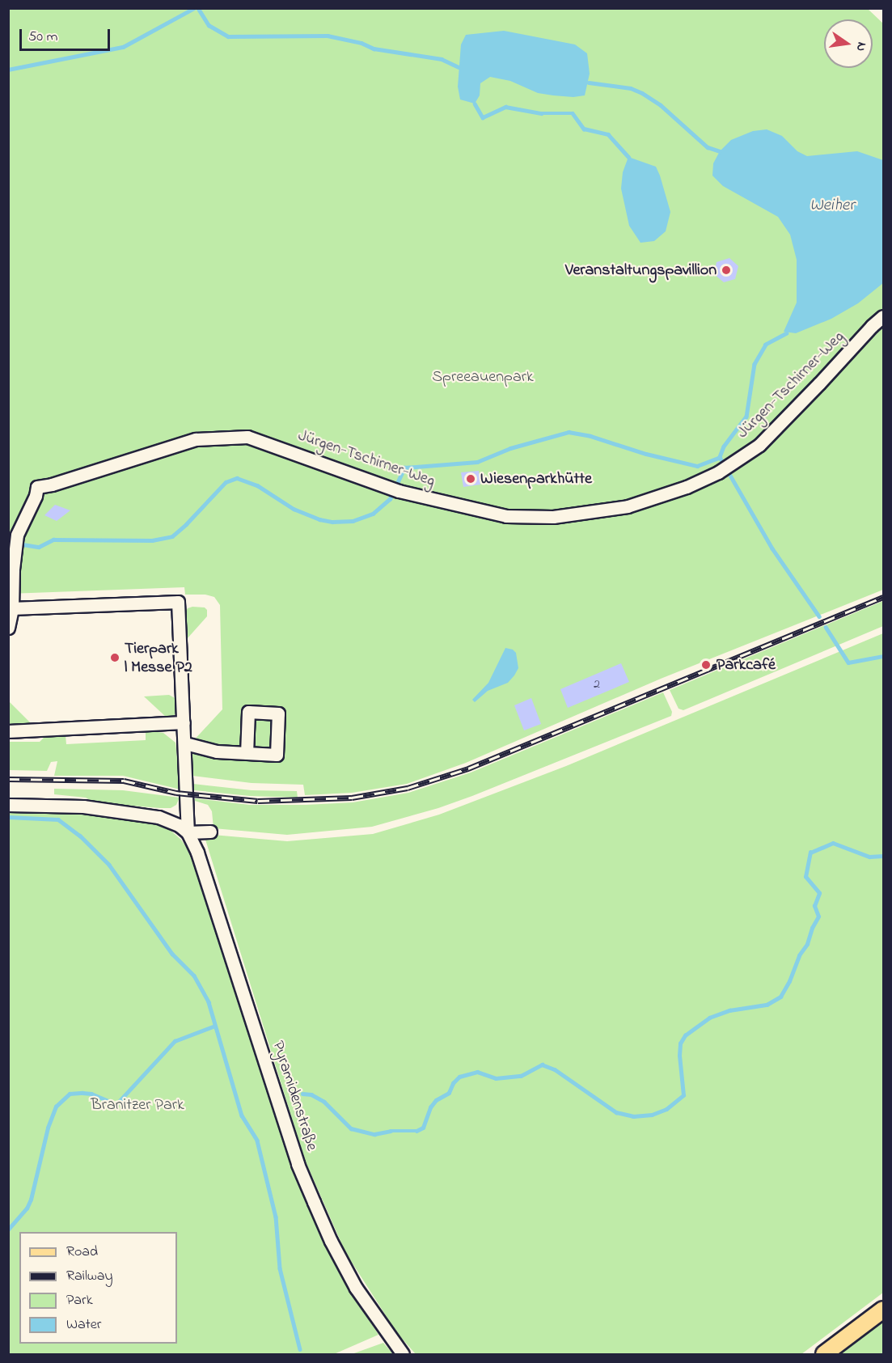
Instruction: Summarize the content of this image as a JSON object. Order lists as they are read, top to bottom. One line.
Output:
{"streets":{"street":["Jürgen-Tschirner-Weg","Pyramidenstraße"]},"water":["Weiher"],"parks":["Spreeauenpark","Branitzer Park"],"places":["Veranstaltungspavillion","Wiesenparkhütte","Tierpark | Messe P2","Parkcafé"],"house_numbers":["2"],"legend":["Road","Railway","Park","Water"],"scale_bar":"50 m","north":"right"}
